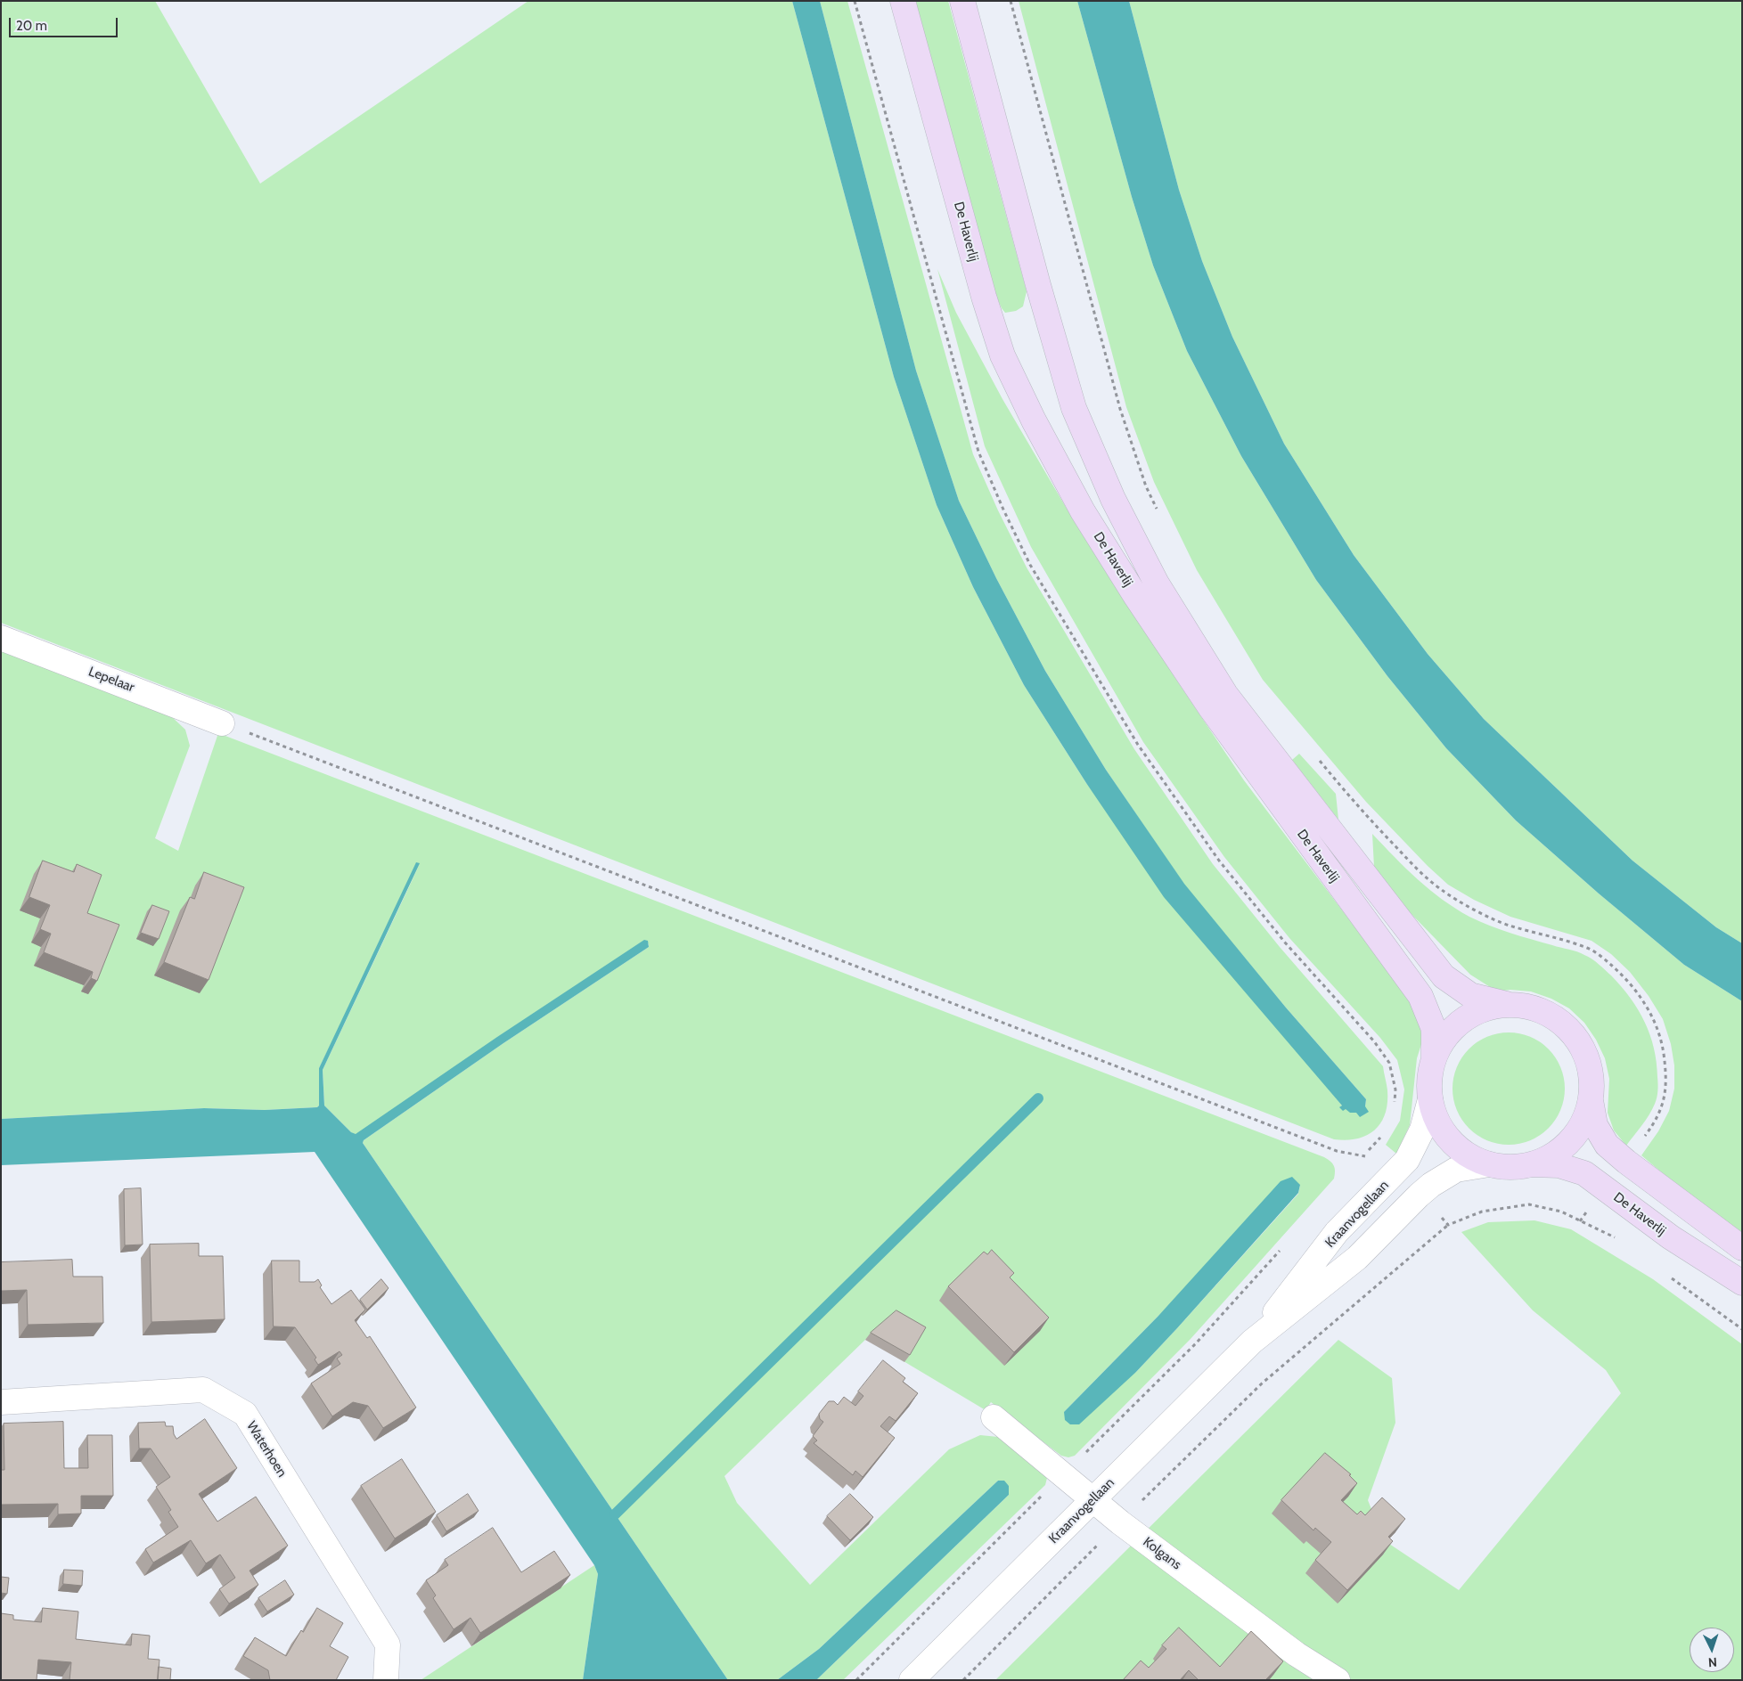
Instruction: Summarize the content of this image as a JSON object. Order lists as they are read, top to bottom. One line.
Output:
{"streets":{"street":["De Haverlij","Lepelaar","Kraanvogellaan","Waterhoen","Kolgans"]},"crossings":[["De Haverlij","Kraanvogellaan"],["Kraanvogellaan","Kolgans"]],"scale_bar":"20 m","north":"bottom"}
